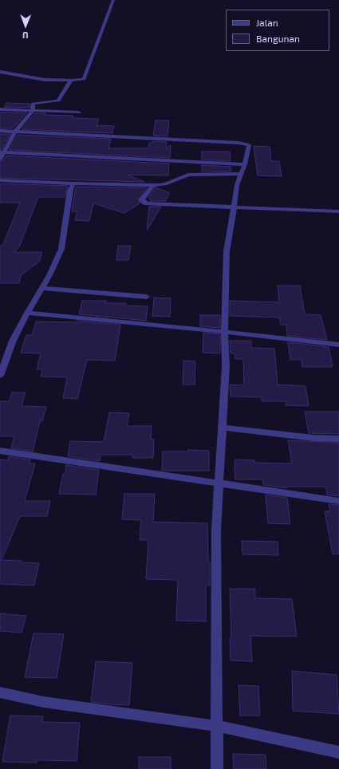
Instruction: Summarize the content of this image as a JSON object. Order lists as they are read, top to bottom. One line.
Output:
{"legend":["Jalan","Bangunan"],"north":"bottom"}
